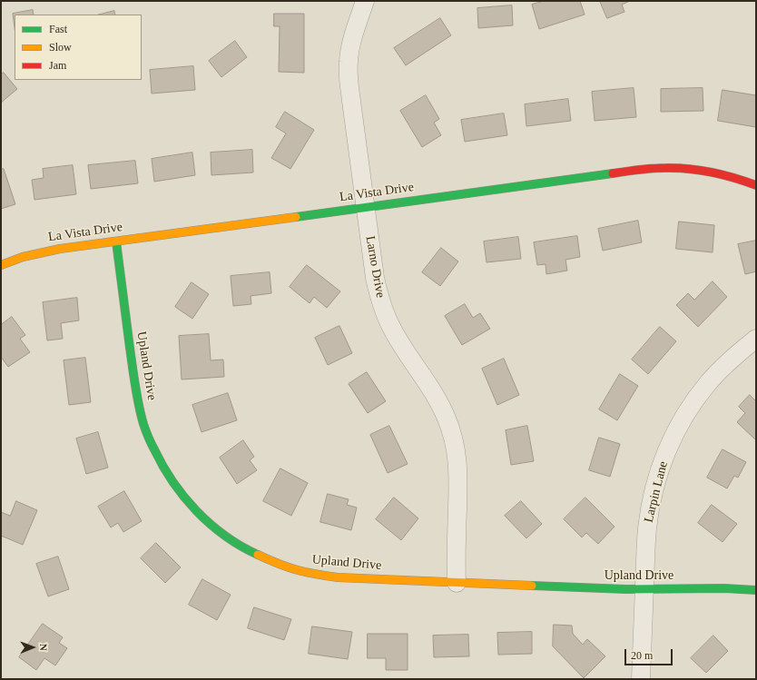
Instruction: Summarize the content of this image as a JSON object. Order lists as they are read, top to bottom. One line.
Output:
{"streets":{"street":["La Vista Drive","Larno Drive","Upland Drive","Larpin Lane"]},"crossings":[["La Vista Drive","Larno Drive"],["La Vista Drive","Upland Drive"],["Larno Drive","Upland Drive"],["Upland Drive","Larpin Lane"]],"legend":["Fast","Slow","Jam"],"scale_bar":"20 m","north":"right"}
